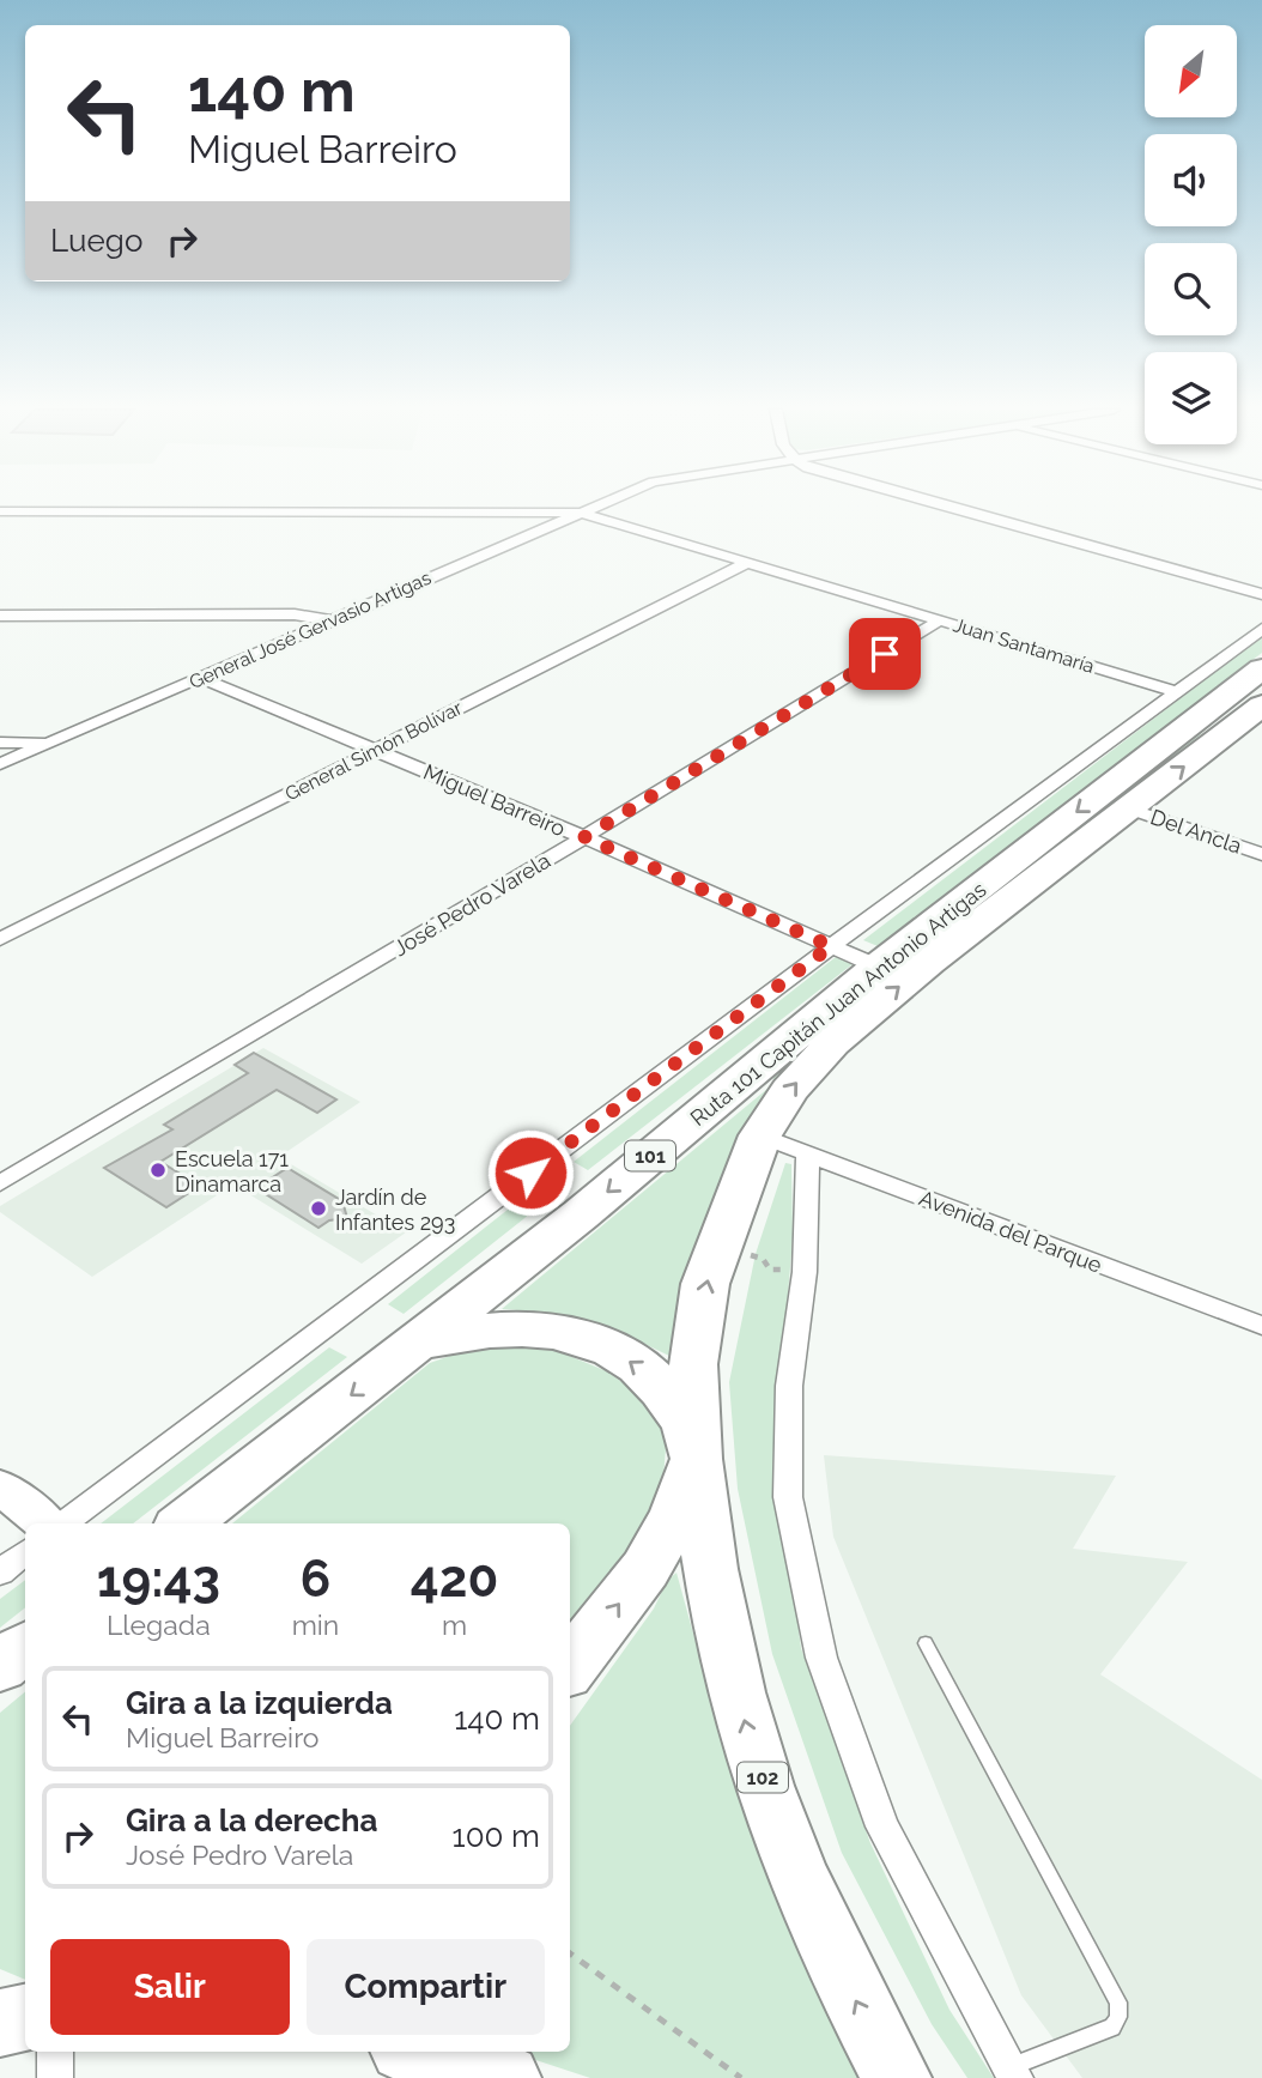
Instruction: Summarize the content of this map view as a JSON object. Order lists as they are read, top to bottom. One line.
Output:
{"streets":{"highway":["Ruta 101 Capitán Juan Antonio Artigas","101","102"],"street":["General José Gervasio Artigas","Juan Santamaría","General Simón Bolívar","Miguel Barreiro","Del Ancla","José Pedro Varela","Avenida del Parque"]},"crossings":[["General José Gervasio Artigas","Juan Santamaría"],["General José Gervasio Artigas","Miguel Barreiro"],["Juan Santamaría","General Simón Bolívar"],["Juan Santamaría","José Pedro Varela"],["General Simón Bolívar","Miguel Barreiro"],["Miguel Barreiro","José Pedro Varela"],["Miguel Barreiro","Ruta 101 Capitán Juan Antonio Artigas"],["Del Ancla","Ruta 101 Capitán Juan Antonio Artigas"],["Ruta 101 Capitán Juan Antonio Artigas","Avenida del Parque"],["Ruta 101 Capitán Juan Antonio Artigas","102"]],"places":["Escuela 171 Dinamarca","Jardín de Infantes 293"],"north":"bottom left","page":{"turn":["140 m","Miguel Barreiro"],"then":"Luego","eta":["19:43","Llegada","6","min","420","m"],"list":[{"name":"Gira a la izquierda","note":"Miguel Barreiro","value":"140 m"},{"name":"Gira a la derecha","note":"José Pedro Varela","value":"100 m"}],"buttons":["Salir","Compartir"]}}
